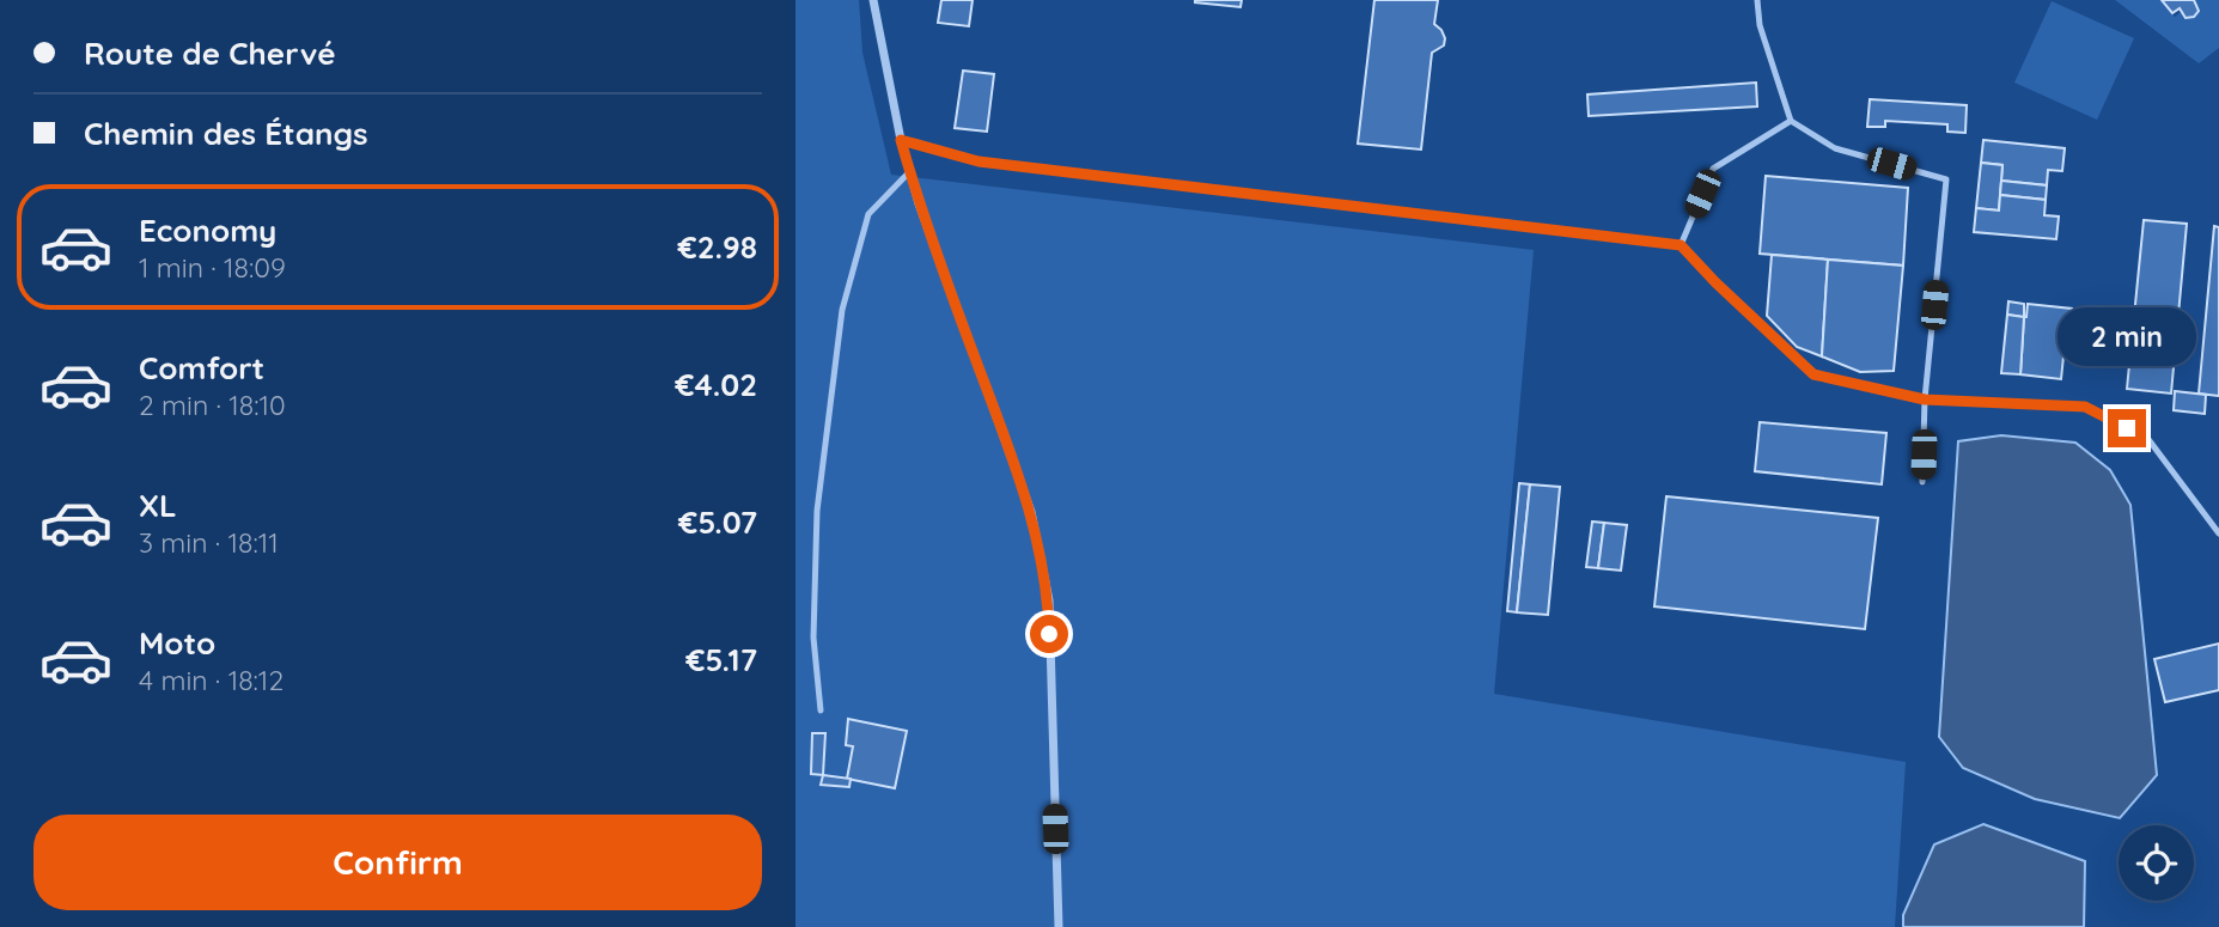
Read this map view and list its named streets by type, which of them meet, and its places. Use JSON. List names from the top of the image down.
{
  "page": {
    "banner": ["Route de Chervé", "Chemin des Étangs"],
    "list": [
      {
        "name": "Economy",
        "note": "1 min · 18:09",
        "value": "€2.98"
      },
      {
        "name": "Comfort",
        "note": "2 min · 18:10",
        "value": "€4.02"
      },
      {
        "name": "XL",
        "note": "3 min · 18:11",
        "value": "€5.07"
      },
      {
        "name": "Moto",
        "note": "4 min · 18:12",
        "value": "€5.17"
      }
    ],
    "bubble": "2 min",
    "buttons": "Confirm"
  }
}
